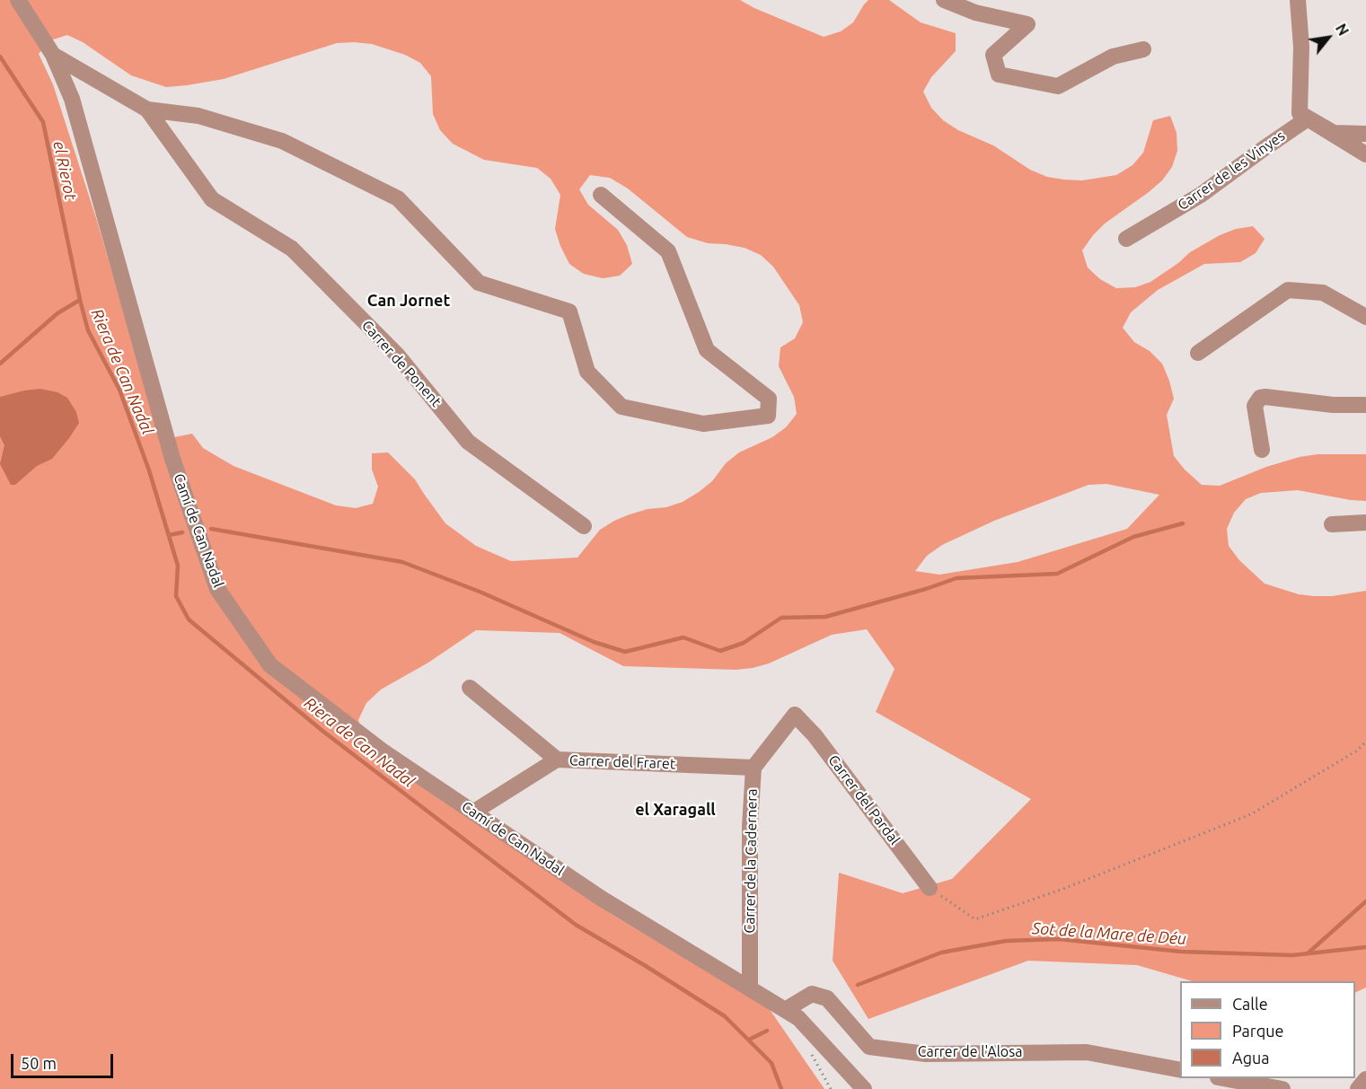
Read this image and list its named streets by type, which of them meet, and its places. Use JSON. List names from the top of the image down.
{
  "streets": {
    "street": [
      "Carrer de les Vinyes",
      "Carrer de Ponent",
      "Camí de Can Nadal",
      "Carrer del Fraret",
      "Carrer del Pardal",
      "Carrer de la Cadernera",
      "Carrer de l'Alosa"
    ]
  },
  "crossings": [
    ["Carrer de Ponent", "Camí de Can Nadal"],
    ["Camí de Can Nadal", "Carrer del Fraret"],
    ["Camí de Can Nadal", "Carrer de la Cadernera"],
    ["Camí de Can Nadal", "Carrer de l'Alosa"],
    ["Carrer del Fraret", "Carrer de la Cadernera"],
    ["Carrer del Pardal", "Carrer de la Cadernera"]
  ],
  "districts": ["Can Jornet", "el Xaragall"],
  "water": ["el Rierot", "Riera de Can Nadal", "Sot de la Mare de Déu"],
  "legend": ["Calle", "Parque", "Agua"],
  "scale_bar": "50 m",
  "north": "top right"
}
